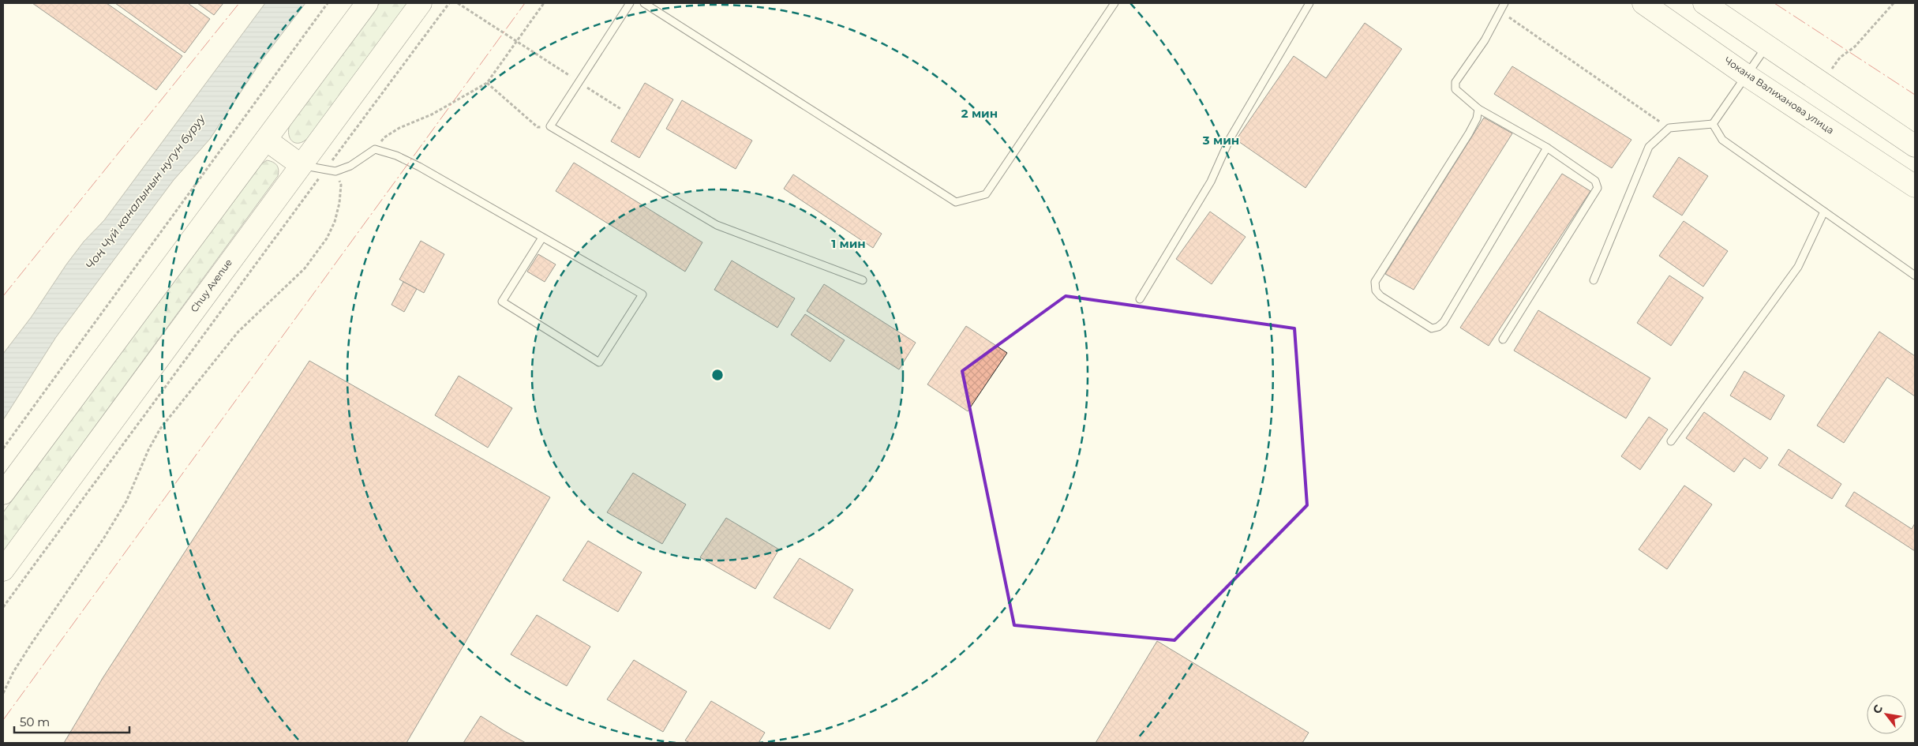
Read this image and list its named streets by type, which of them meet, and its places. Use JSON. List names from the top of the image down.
{
  "streets": {
    "main road": ["Чокана Валиханова улица", "Chuy Avenue"]
  },
  "water": ["Чоң Чүй каналынын нугун буруу"],
  "scale_bar": "50 m",
  "north": "top left",
  "rings": ["2 мин", "3 мин", "1 мин"]
}
